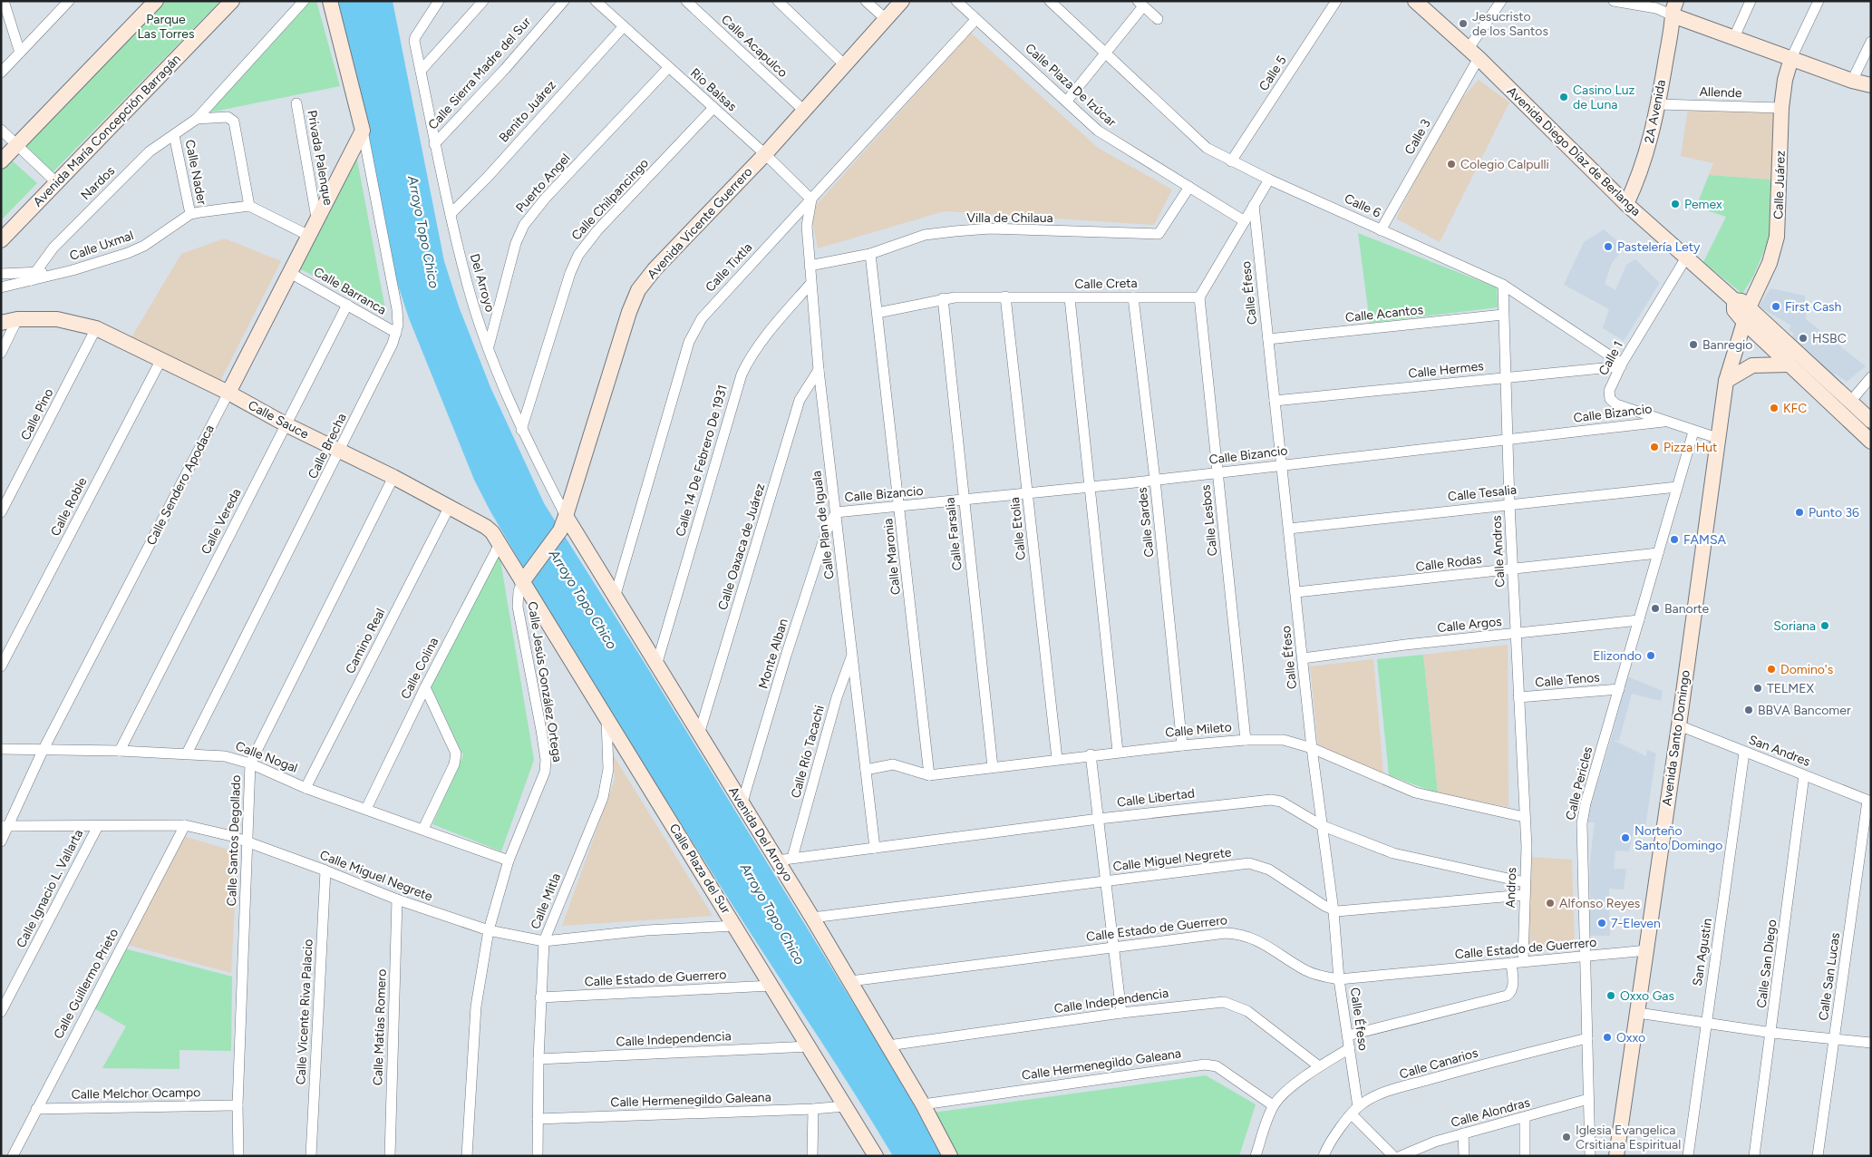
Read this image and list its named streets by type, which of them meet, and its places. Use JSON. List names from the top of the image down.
{
  "streets": {
    "street": [
      "Calle Acapulco",
      "Calle Sierra Madre del Sur",
      "Calle 5",
      "Calle Plaza De Izúcar",
      "Rio Balsas",
      "Allende",
      "Benito Juárez",
      "2A Avenida",
      "Avenida María Concepción Barragán",
      "Calle 3",
      "Avenida Diego Díaz de Berlanga",
      "Privada Palenque",
      "Calle Nader",
      "Nardos",
      "Puerto Angel",
      "Calle Juárez",
      "Calle Chilpancingo",
      "Calle 6",
      "Villa de Chilaua",
      "Avenida Vicente Guerrero",
      "Calle Uxmal",
      "Calle Tixtla",
      "Del Arroyo",
      "Calle Creta",
      "Calle Barranca",
      "Calle Éfeso",
      "Calle Acantos",
      "Calle 1",
      "Calle Hermes",
      "Calle Bizancio",
      "Calle Pino",
      "Calle Sauce",
      "Calle Brecha",
      "Calle 14 De Febrero De 1931",
      "Calle Sendero Apodaca",
      "Calle Tesalia",
      "Calle Roble",
      "Calle Lesbos",
      "Calle Vereda",
      "Calle Sardes",
      "Calle Plan de Iguala",
      "Calle Etolia",
      "Calle Farsalia",
      "Calle Oaxaca de Juárez",
      "Calle Andros",
      "Calle Maronia",
      "Calle Rodas",
      "Calle Argos",
      "Camino Real",
      "Monte Alban",
      "Calle Colina",
      "Calle Tenos",
      "Calle Jesús González Ortega",
      "Calle Mileto",
      "Avenida Santo Domingo",
      "San Andres",
      "Calle Río Tacachi",
      "Calle Nogal",
      "Calle Pericles",
      "Calle Libertad",
      "Avenida Del Arroyo",
      "Calle Santos Degollado",
      "Calle Miguel Negrete",
      "Calle Plaza del Sur",
      "Andros",
      "Calle Ignacio L. Vallarta",
      "Calle Mitla",
      "Calle Estado de Guerrero",
      "San Agustin",
      "Calle San Diego",
      "Calle San Lucas",
      "Calle Guillermo Prieto",
      "Calle Independencia",
      "Calle Vicente Riva Palacio",
      "Calle Matías Romero",
      "Calle Canarios",
      "Calle Hermenegildo Galeana",
      "Calle Melchor Ocampo",
      "Calle Alondras"
    ]
  },
  "crossings": [
    ["Calle Acapulco", "Avenida Vicente Guerrero"],
    ["Calle Sierra Madre del Sur", "Del Arroyo"],
    ["Calle 5", "Calle 6"],
    ["Calle Plaza De Izúcar", "Villa de Chilaua"],
    ["Calle Plaza De Izúcar", "Calle Tixtla"],
    ["Rio Balsas", "Benito Juárez"],
    ["Rio Balsas", "Puerto Angel"],
    ["Rio Balsas", "Calle Chilpancingo"],
    ["Rio Balsas", "Avenida Vicente Guerrero"],
    ["Rio Balsas", "Calle Tixtla"],
    ["Rio Balsas", "Calle Plan de Iguala"],
    ["Allende", "2A Avenida"],
    ["Allende", "Calle Juárez"],
    ["Benito Juárez", "Del Arroyo"],
    ["2A Avenida", "Avenida Diego Díaz de Berlanga"],
    ["Calle 3", "Avenida Diego Díaz de Berlanga"],
    ["Calle 3", "Calle 6"],
    ["Avenida Diego Díaz de Berlanga", "Calle Juárez"],
    ["Avenida Diego Díaz de Berlanga", "Calle 1"],
    ["Avenida Diego Díaz de Berlanga", "Avenida Santo Domingo"],
    ["Privada Palenque", "Calle Sendero Apodaca"],
    ["Calle Nader", "Nardos"],
    ["Calle Nader", "Calle Uxmal"],
    ["Nardos", "Calle Uxmal"],
    ["Puerto Angel", "Del Arroyo"],
    ["Calle Juárez", "Avenida Santo Domingo"],
    ["Calle Chilpancingo", "Del Arroyo"],
    ["Calle 6", "Calle 1"],
    ["Calle 6", "Calle Hermes"],
    ["Calle 6", "Calle Andros"],
    ["Villa de Chilaua", "Calle Plan de Iguala"],
    ["Villa de Chilaua", "Calle Maronia"],
    ["Avenida Vicente Guerrero", "Del Arroyo"],
    ["Avenida Vicente Guerrero", "Calle Sauce"],
    ["Avenida Vicente Guerrero", "Calle Jesús González Ortega"],
    ["Avenida Vicente Guerrero", "Avenida Del Arroyo"],
    ["Avenida Vicente Guerrero", "Calle Plaza del Sur"],
    ["Calle Tixtla", "Calle Plan de Iguala"],
    ["Calle Tixtla", "Avenida Del Arroyo"],
    ["Del Arroyo", "Avenida Del Arroyo"],
    ["Calle Creta", "Calle Lesbos"],
    ["Calle Creta", "Calle Sardes"],
    ["Calle Creta", "Calle Etolia"],
    ["Calle Creta", "Calle Farsalia"],
    ["Calle Creta", "Calle Maronia"],
    ["Calle Barranca", "Calle Brecha"],
    ["Calle Barranca", "Calle Sendero Apodaca"],
    ["Calle Barranca", "Calle Vereda"],
    ["Calle Éfeso", "Calle Acantos"],
    ["Calle Éfeso", "Calle Hermes"],
    ["Calle Éfeso", "Calle Bizancio"],
    ["Calle Éfeso", "Calle Tesalia"],
    ["Calle Éfeso", "Calle Rodas"],
    ["Calle Éfeso", "Calle Argos"],
    ["Calle Éfeso", "Calle Mileto"],
    ["Calle Éfeso", "Calle Libertad"],
    ["Calle Éfeso", "Calle Miguel Negrete"],
    ["Calle Éfeso", "Calle Estado de Guerrero"],
    ["Calle Éfeso", "Calle Canarios"],
    ["Calle Acantos", "Calle Andros"],
    ["Calle 1", "Calle Hermes"],
    ["Calle 1", "Calle Bizancio"],
    ["Calle 1", "Avenida Santo Domingo"],
    ["Calle 1", "Calle Pericles"],
    ["Calle Hermes", "Calle Andros"],
    ["Calle Bizancio", "Calle Lesbos"],
    ["Calle Bizancio", "Calle Sardes"],
    ["Calle Bizancio", "Calle Plan de Iguala"],
    ["Calle Bizancio", "Calle Etolia"],
    ["Calle Bizancio", "Calle Farsalia"],
    ["Calle Bizancio", "Calle Andros"],
    ["Calle Bizancio", "Calle Maronia"],
    ["Calle Bizancio", "Monte Alban"],
    ["Calle Pino", "Calle Sauce"],
    ["Calle Sauce", "Calle Brecha"],
    ["Calle Sauce", "Calle Sendero Apodaca"],
    ["Calle Sauce", "Calle Roble"],
    ["Calle Sauce", "Calle Vereda"],
    ["Calle Sauce", "Camino Real"],
    ["Calle Sauce", "Calle Colina"],
    ["Calle Sauce", "Calle Jesús González Ortega"],
    ["Calle Sauce", "Calle Santos Degollado"],
    ["Calle Sauce", "Calle Plaza del Sur"],
    ["Calle Brecha", "Calle Sendero Apodaca"],
    ["Calle Brecha", "Calle Nogal"],
    ["Calle 14 De Febrero De 1931", "Calle Plan de Iguala"],
    ["Calle 14 De Febrero De 1931", "Avenida Del Arroyo"],
    ["Calle Sendero Apodaca", "Calle Nogal"],
    ["Calle Sendero Apodaca", "Calle Miguel Negrete"],
    ["Calle Tesalia", "Calle Andros"],
    ["Calle Tesalia", "Calle Pericles"],
    ["Calle Lesbos", "Calle Mileto"],
    ["Calle Vereda", "Calle Nogal"],
    ["Calle Sardes", "Calle Mileto"],
    ["Calle Plan de Iguala", "Calle Oaxaca de Juárez"],
    ["Calle Plan de Iguala", "Monte Alban"],
    ["Calle Plan de Iguala", "Calle Mileto"],
    ["Calle Plan de Iguala", "Calle Río Tacachi"],
    ["Calle Plan de Iguala", "Calle Libertad"],
    ["Calle Etolia", "Calle Mileto"],
    ["Calle Farsalia", "Calle Mileto"],
    ["Calle Oaxaca de Juárez", "Avenida Del Arroyo"],
    ["Calle Andros", "Calle Rodas"],
    ["Calle Andros", "Calle Argos"],
    ["Calle Andros", "Calle Tenos"],
    ["Calle Andros", "Calle Mileto"],
    ["Calle Andros", "Andros"],
    ["Calle Maronia", "Calle Mileto"],
    ["Calle Rodas", "Calle Pericles"],
    ["Calle Argos", "Calle Pericles"],
    ["Camino Real", "Calle Nogal"],
    ["Monte Alban", "Avenida Del Arroyo"],
    ["Calle Colina", "Calle Nogal"],
    ["Calle Tenos", "Calle Pericles"],
    ["Calle Jesús González Ortega", "Calle Nogal"],
    ["Calle Jesús González Ortega", "Calle Miguel Negrete"],
    ["Calle Jesús González Ortega", "Calle Plaza del Sur"],
    ["Calle Mileto", "Andros"],
    ["Avenida Santo Domingo", "San Andres"],
    ["Avenida Santo Domingo", "Calle Estado de Guerrero"],
    ["San Andres", "San Agustin"],
    ["San Andres", "Calle San Diego"],
    ["San Andres", "Calle San Lucas"],
    ["Calle Río Tacachi", "Calle Libertad"],
    ["Calle Nogal", "Calle Santos Degollado"],
    ["Calle Pericles", "Calle Estado de Guerrero"],
    ["Calle Pericles", "Calle Canarios"],
    ["Calle Pericles", "Calle Alondras"],
    ["Calle Libertad", "Avenida Del Arroyo"],
    ["Calle Libertad", "Andros"],
    ["Avenida Del Arroyo", "Calle Miguel Negrete"],
    ["Avenida Del Arroyo", "Calle Estado de Guerrero"],
    ["Avenida Del Arroyo", "Calle Independencia"],
    ["Avenida Del Arroyo", "Calle Hermenegildo Galeana"],
    ["Calle Santos Degollado", "Calle Miguel Negrete"],
    ["Calle Santos Degollado", "Calle Melchor Ocampo"],
    ["Calle Miguel Negrete", "Calle Plaza del Sur"],
    ["Calle Miguel Negrete", "Calle Ignacio L. Vallarta"],
    ["Calle Miguel Negrete", "Calle Mitla"],
    ["Calle Miguel Negrete", "Calle Guillermo Prieto"],
    ["Calle Miguel Negrete", "Calle Vicente Riva Palacio"],
    ["Calle Miguel Negrete", "Calle Matías Romero"],
    ["Calle Plaza del Sur", "Calle Mitla"],
    ["Calle Plaza del Sur", "Calle Estado de Guerrero"],
    ["Calle Plaza del Sur", "Calle Independencia"],
    ["Calle Plaza del Sur", "Calle Hermenegildo Galeana"],
    ["Andros", "Calle Estado de Guerrero"],
    ["Calle Mitla", "Calle Estado de Guerrero"],
    ["Calle Mitla", "Calle Independencia"],
    ["Calle Mitla", "Calle Hermenegildo Galeana"],
    ["Calle Guillermo Prieto", "Calle Melchor Ocampo"]
  ],
  "water": ["Arroyo Topo Chico"],
  "parks": ["Parque Las Torres"],
  "places": [
    "Jesucristo de los Santos",
    "Casino Luz de Luna",
    "Colegio Calpulli",
    "Pemex",
    "Pastelería Lety",
    "First Cash",
    "HSBC",
    "Banregio",
    "KFC",
    "Pizza Hut",
    "Punto 36",
    "FAMSA",
    "Banorte",
    "Soriana",
    "Elizondo",
    "Domino's",
    "TELMEX",
    "BBVA Bancomer",
    "Norteño Santo Domingo",
    "Alfonso Reyes",
    "7-Eleven",
    "Oxxo Gas",
    "Oxxo",
    "Iglesia Evangelica Crsitiana Espiritual"
  ]
}
